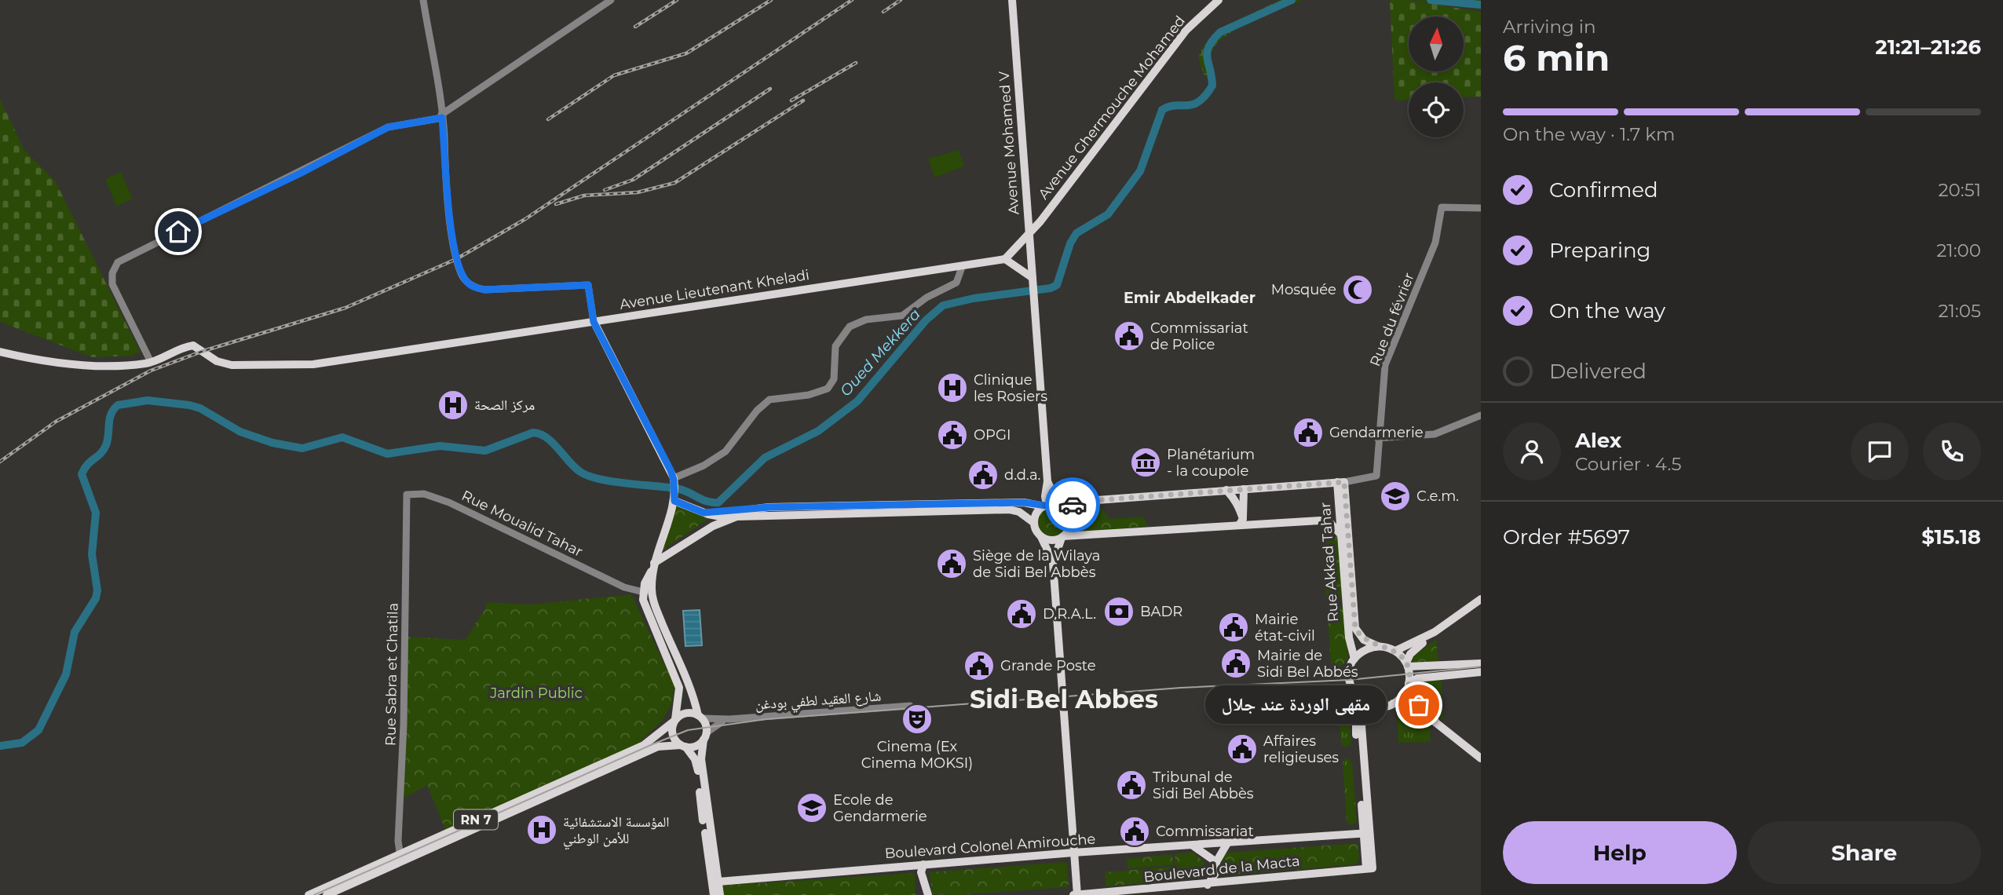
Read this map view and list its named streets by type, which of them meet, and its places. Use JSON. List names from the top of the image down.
{
  "streets": {
    "main road": [
      "Avenue Ghermouche Mohamed",
      "Avenue Mohamed V",
      "Avenue Lieutenant Kheladi",
      "Rue Akkad Tahar",
      "RN 7",
      "Boulevard Colonel Amirouche",
      "Boulevard de la Macta"
    ],
    "street": [
      "Rue du février",
      "Rue Moualid Tahar",
      "Rue Sabra et Chatila",
      "شارع العقيد لطفي بودغن"
    ]
  },
  "crossings": [
    ["Avenue Ghermouche Mohamed", "Avenue Mohamed V"],
    ["Avenue Ghermouche Mohamed", "Avenue Lieutenant Kheladi"],
    ["Rue du février", "Rue Akkad Tahar"],
    ["Rue Moualid Tahar", "Rue Sabra et Chatila"],
    ["Rue Sabra et Chatila", "RN 7"],
    ["شارع العقيد لطفي بودغن", "RN 7"],
    ["Boulevard Colonel Amirouche", "Boulevard de la Macta"]
  ],
  "districts": ["Emir Abdelkader", "Sidi Bel Abbes"],
  "water": ["Oued Mekkera"],
  "parks": ["Jardin Public"],
  "places": {
    "mosque": ["Mosquée"],
    "public building": [
      "Commissariat de Police",
      "Gendarmerie",
      "OPGI",
      "d.d.a.",
      "Siège de la Wilaya de Sidi Bel Abbès",
      "D.R.A.L.",
      "Mairie état-civil",
      "Mairie de Sidi Bel Abbés",
      "Grande Poste",
      "Affaires religieuses",
      "Tribunal de Sidi Bel Abbès",
      "Commissariat"
    ],
    "hospital": ["Clinique les Rosiers", "مركز الصحة", "المؤسسة الاستشفائية للأمن الوطني"],
    "museum": ["Planétarium - la coupole"],
    "school or university": ["C.e.m.", "Ecole de Gendarmerie"],
    "bank": ["BADR"],
    "other": ["مقهى الوردة عند جلال"],
    "theatre": ["Cinema (Ex Cinema MOKSI)"]
  },
  "north": "top",
  "page": {
    "heading": ["6 min", "Arriving in", "21:21–21:26"],
    "panel": [
      "Alex",
      "Courier · 4.5",
      "Order #5697",
      "$15.18"
    ],
    "bar": "On the way · 1.7 km",
    "list": [
      ["Confirmed", "20:51"],
      ["Preparing", "21:00"],
      ["On the way", "21:05"],
      "Delivered"
    ],
    "bubble": "مقهى الوردة عند جلال",
    "buttons": ["Help", "Share"]
  }
}
